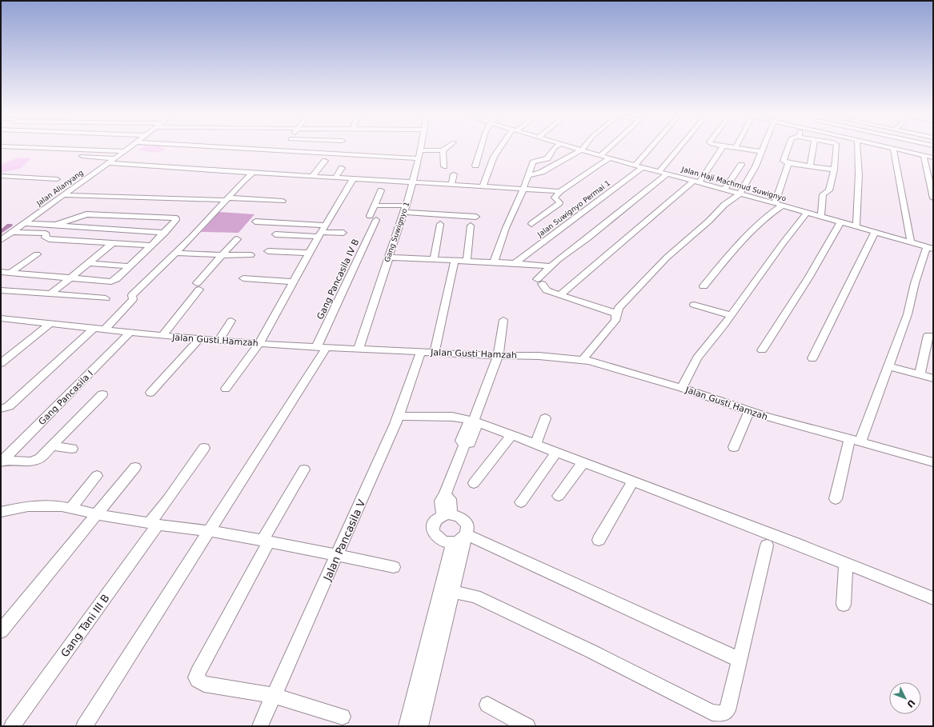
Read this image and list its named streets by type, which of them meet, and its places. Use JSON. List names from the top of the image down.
{
  "streets": {
    "street": [
      "Jalan Haji Machmud Suwignyo",
      "Jalan Alianyang",
      "Jalan Suwignyo Permai 1",
      "Gang Suwignyo 1",
      "Gang Pancasila IV B",
      "Jalan Gusti Hamzah",
      "Gang Pancasila I",
      "Jalan Pancasila V",
      "Gang Tani III B"
    ]
  },
  "crossings": [
    ["Jalan Haji Machmud Suwignyo", "Jalan Suwignyo Permai 1"],
    ["Gang Suwignyo 1", "Jalan Gusti Hamzah"],
    ["Gang Pancasila IV B", "Jalan Gusti Hamzah"],
    ["Jalan Gusti Hamzah", "Gang Pancasila I"],
    ["Jalan Gusti Hamzah", "Jalan Pancasila V"]
  ],
  "north": "bottom right"
}
